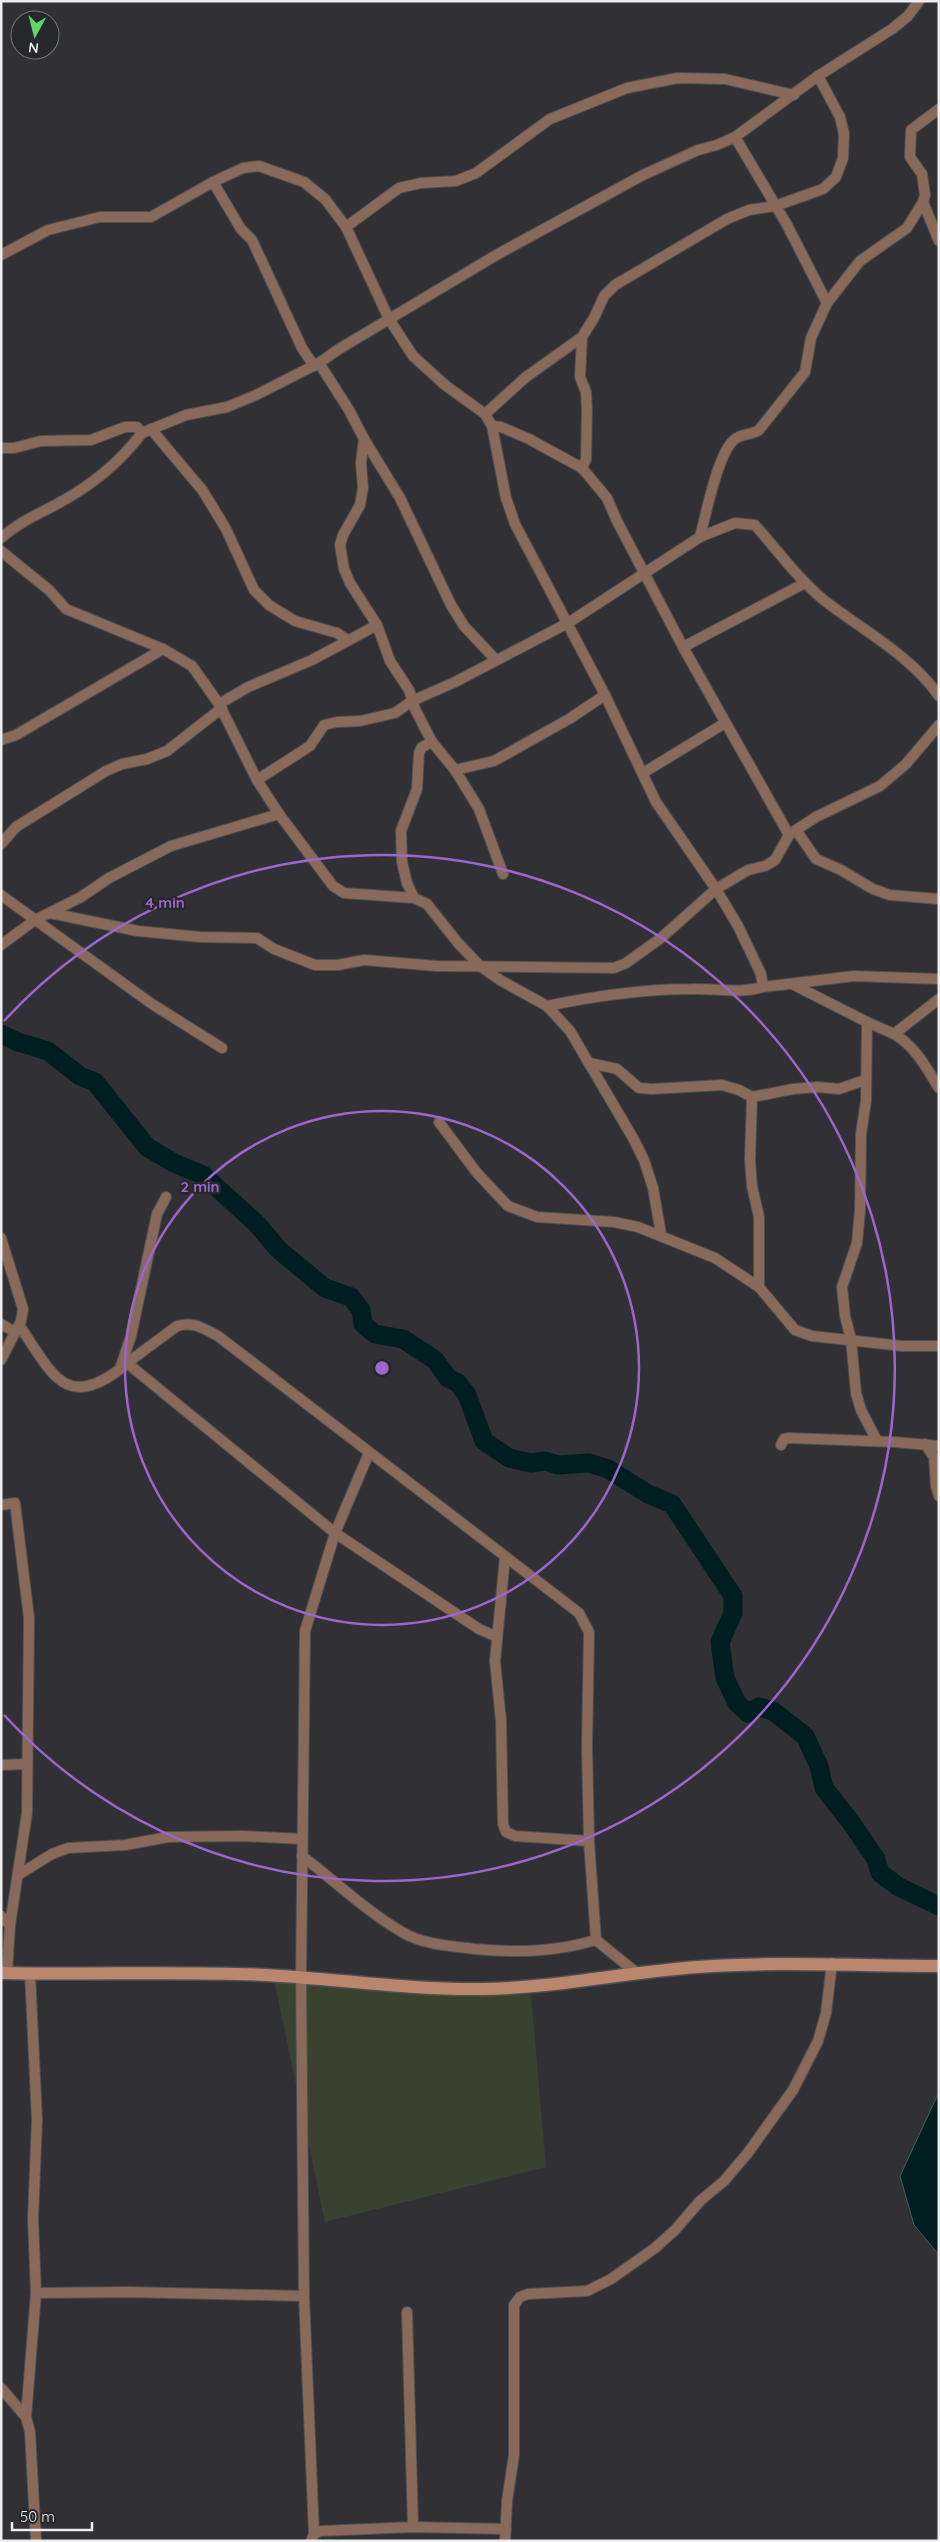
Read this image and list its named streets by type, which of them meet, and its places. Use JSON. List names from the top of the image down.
{
  "scale_bar": "50 m",
  "north": "bottom",
  "rings": ["4 min", "2 min"]
}
